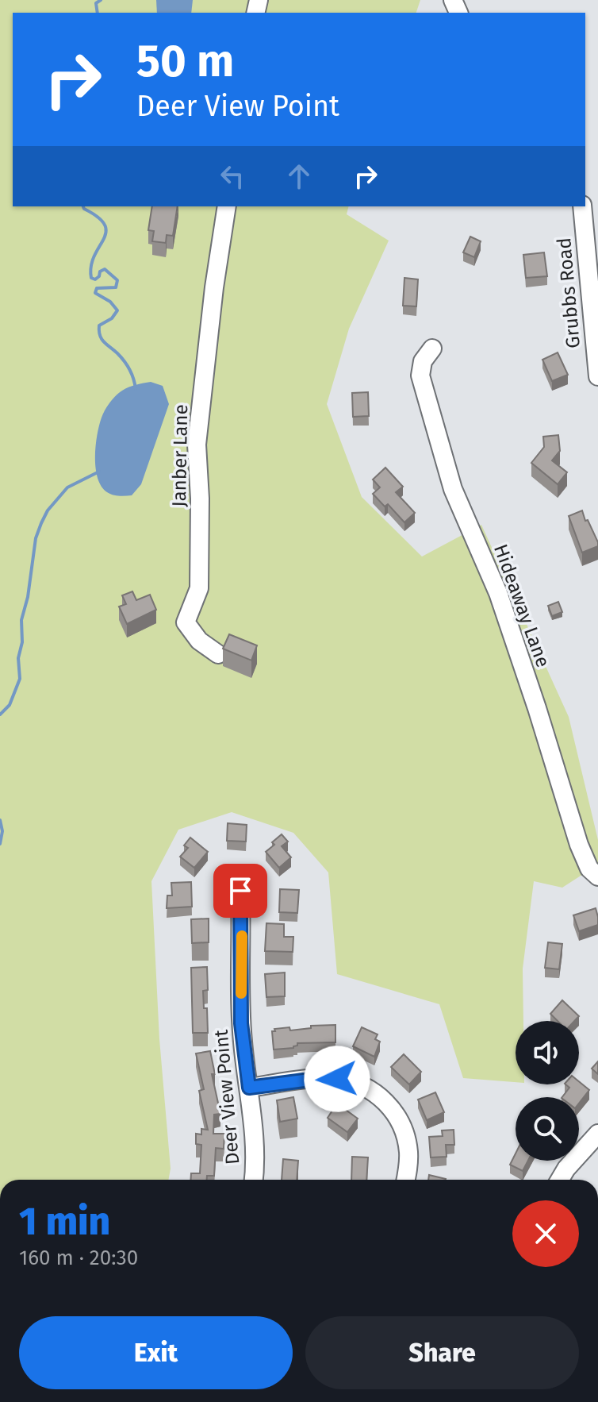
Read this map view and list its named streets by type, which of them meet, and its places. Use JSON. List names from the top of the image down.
{
  "streets": {
    "street": [
      "Grubbs Road",
      "Janber Lane",
      "Hideaway Lane",
      "Deer View Point"
    ]
  },
  "page": {
    "turn": ["50 m", "Deer View Point"],
    "heading": ["1 min", "160 m · 20:30"],
    "buttons": ["Exit", "Share"]
  }
}
